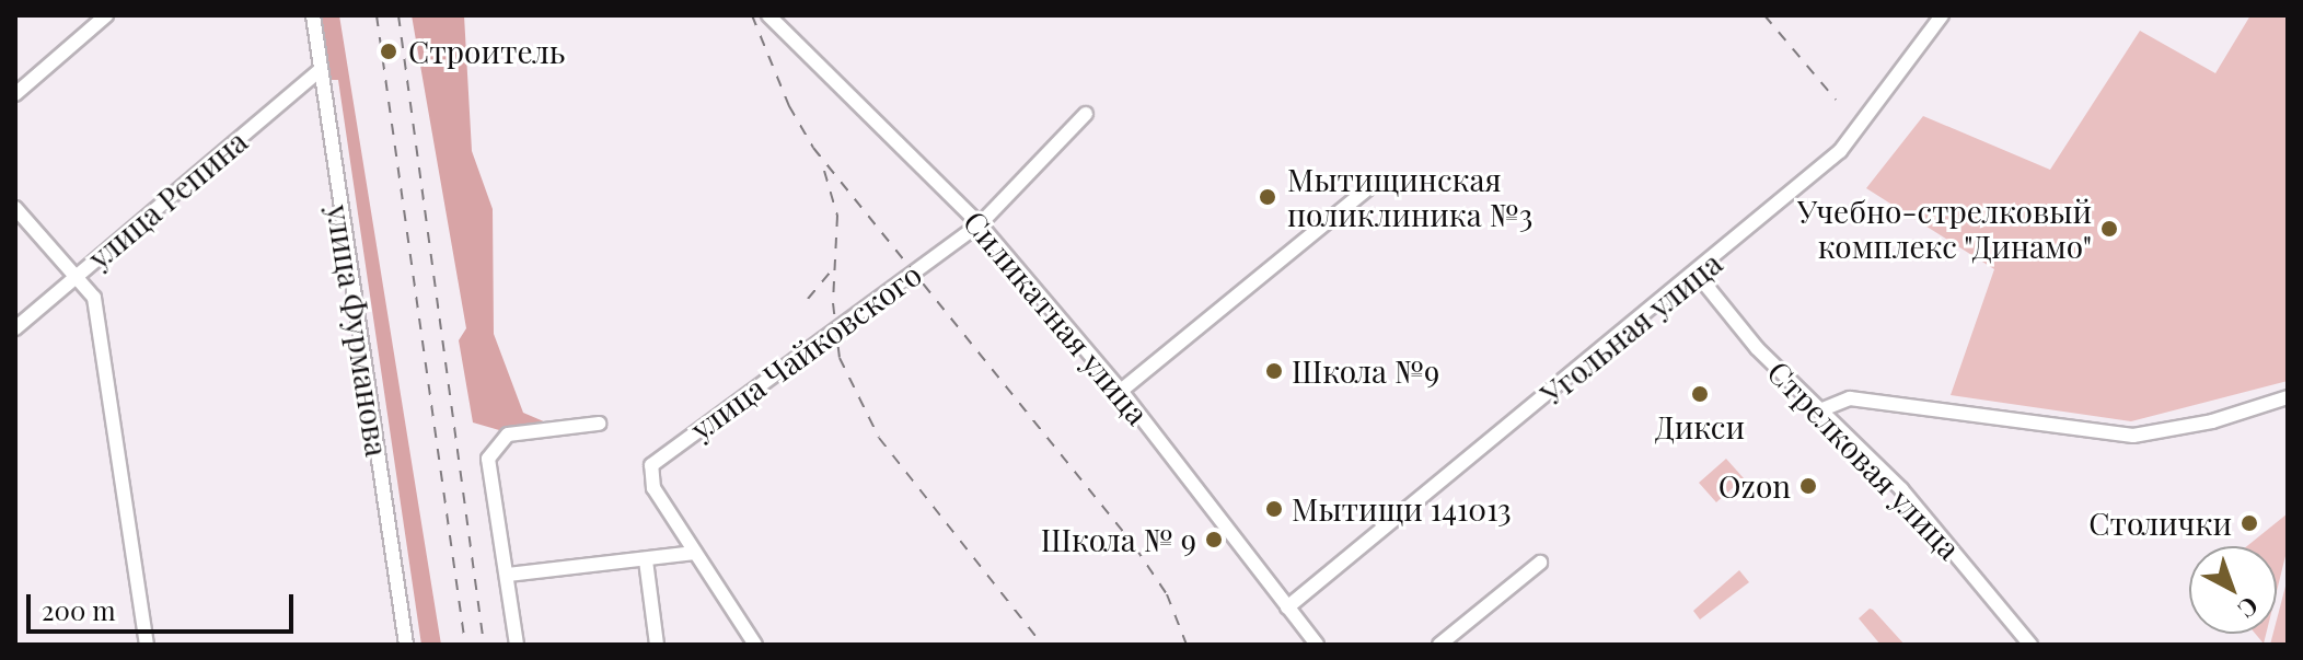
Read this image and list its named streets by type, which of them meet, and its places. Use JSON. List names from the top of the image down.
{
  "streets": {
    "street": [
      "улица Репина",
      "Силикатная улица",
      "Угольная улица",
      "улица Фурманова",
      "улица Чайковского",
      "Стрелковая улица"
    ]
  },
  "crossings": [
    ["улица Репина", "улица Фурманова"],
    ["Силикатная улица", "Угольная улица"],
    ["Силикатная улица", "улица Чайковского"],
    ["Угольная улица", "Стрелковая улица"]
  ],
  "places": [
    "Строитель",
    "Мытищинская поликлиника №3",
    "Учебно-стрелковый комплекс \"Динамо\"",
    "Школа №9",
    "Дикси",
    "Ozon",
    "Мытищи 141013",
    "Столички",
    "Школа № 9"
  ],
  "scale_bar": "200 m",
  "north": "bottom right"
}
